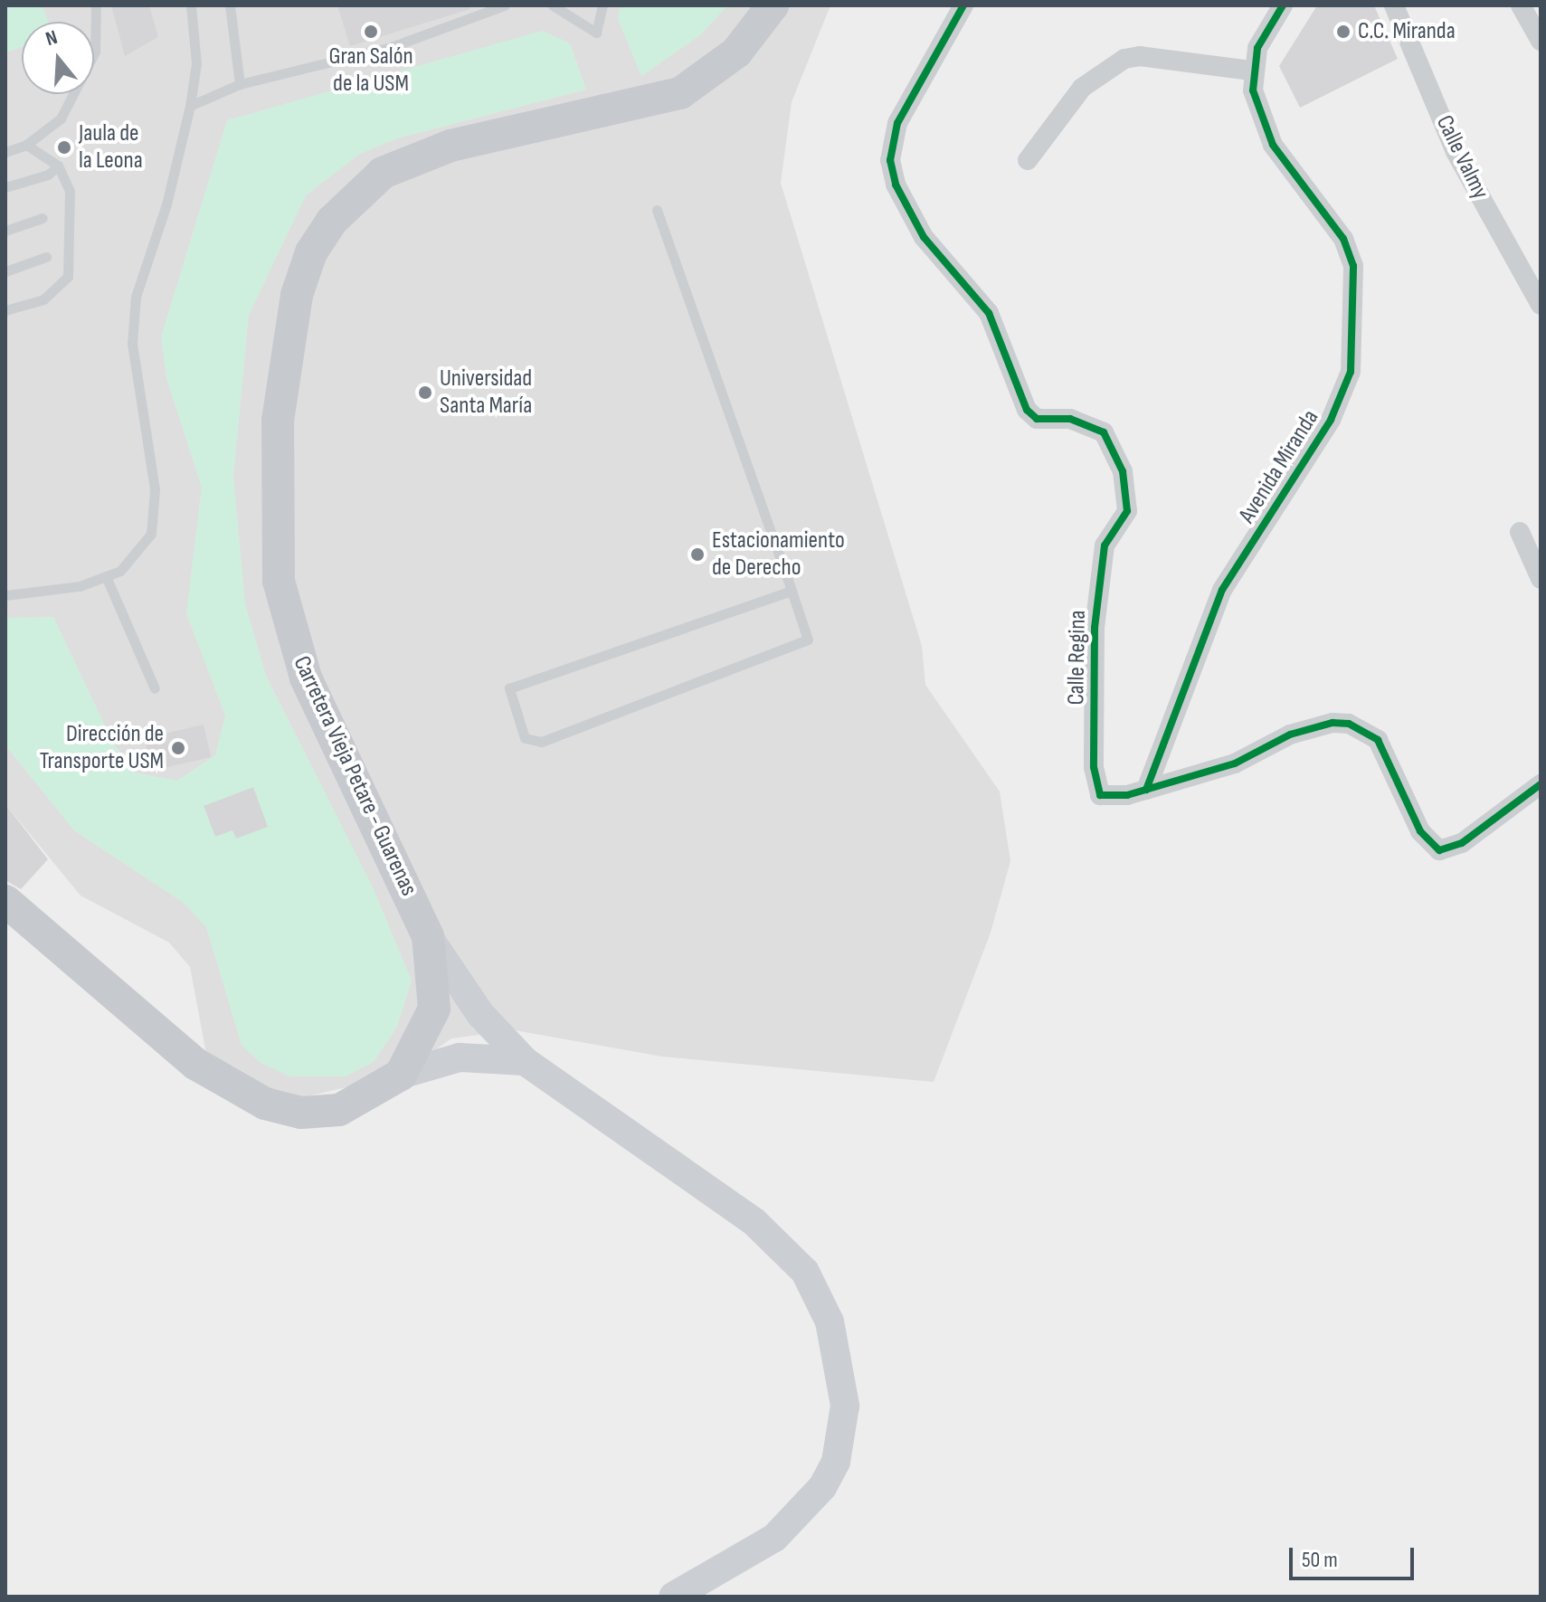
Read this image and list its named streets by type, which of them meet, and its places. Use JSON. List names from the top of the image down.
{
  "streets": {
    "main road": ["Carretera Vieja Petare - Guarenas"],
    "street": ["Calle Valmy", "Avenida Miranda", "Calle Regina"]
  },
  "crossings": [
    ["Avenida Miranda", "Calle Regina"]
  ],
  "places": [
    "Gran Salón de la USM",
    "C.C. Miranda",
    "Jaula de la Leona",
    "Universidad Santa María",
    "Estacionamiento de Derecho",
    "Dirección de Transporte USM"
  ],
  "scale_bar": "50 m",
  "north": "top"
}
